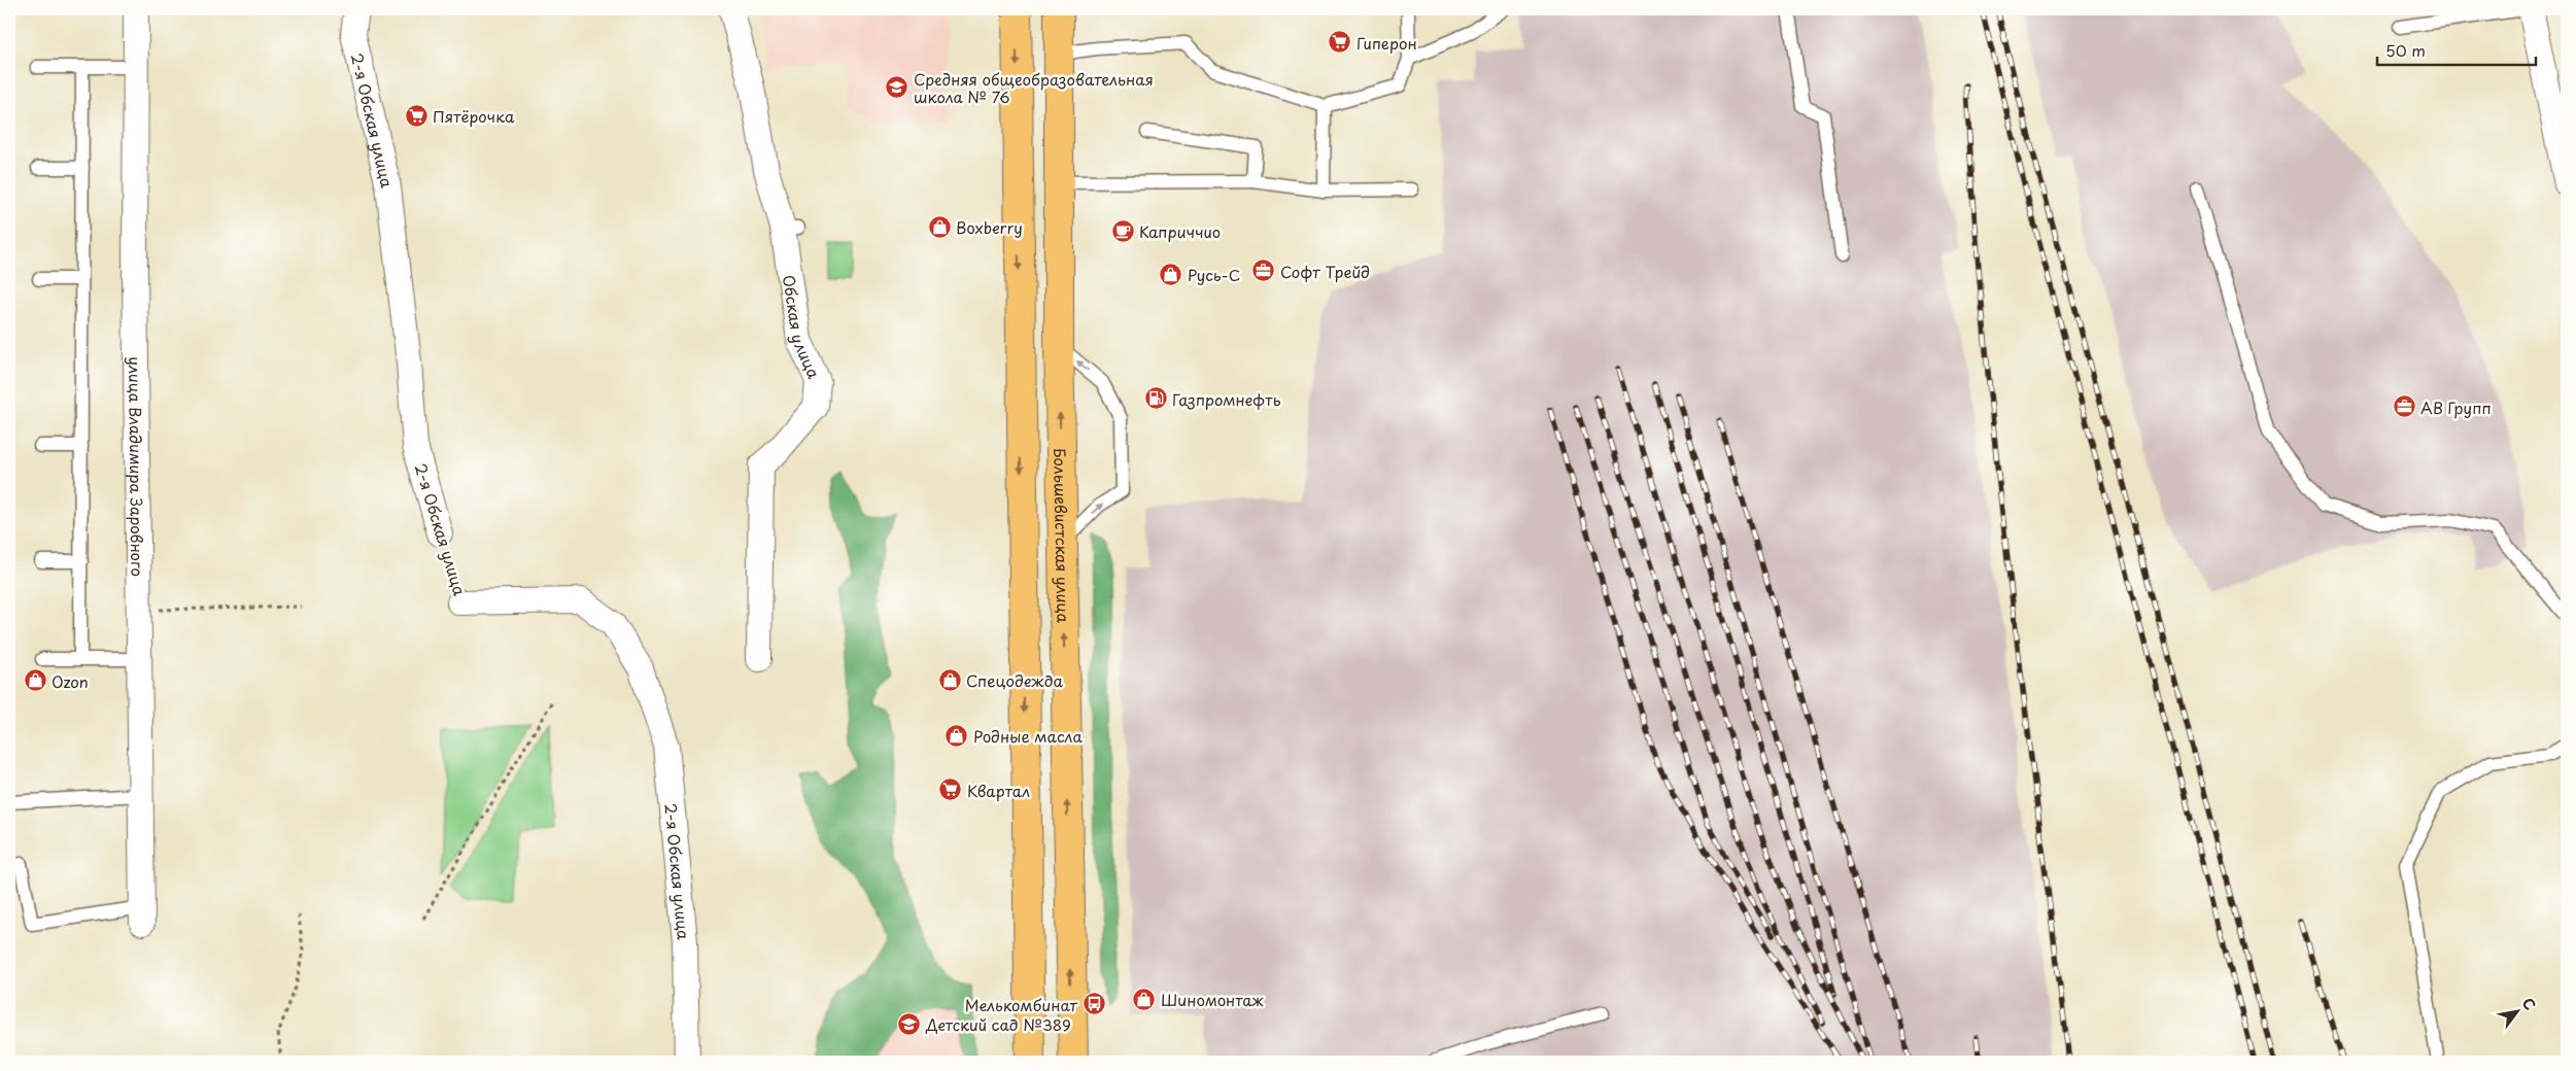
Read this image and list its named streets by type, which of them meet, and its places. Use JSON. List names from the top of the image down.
{
  "streets": {
    "highway": ["Большевистская улица"],
    "street": ["2-я Обская улица", "Обская улица", "улица Владимира Заровного"]
  },
  "places": {
    "supermarket": ["Гиперон", "Пятёрочка", "Квартал"],
    "school or university": ["Средняя общеобразовательная школа № 76", "Детский сад №389"],
    "shop": [
      "Boxberry",
      "Русь-С",
      "Спецодежда",
      "Ozon",
      "Родные масла",
      "Шиномонтаж"
    ],
    "cafe": ["Каприччио"],
    "office": ["Софт Трейд", "АВ Групп"],
    "fuel station": ["Газпромнефть"],
    "bus stop": ["Мелькомбинат"]
  },
  "scale_bar": "50 m",
  "north": "top right"
}
